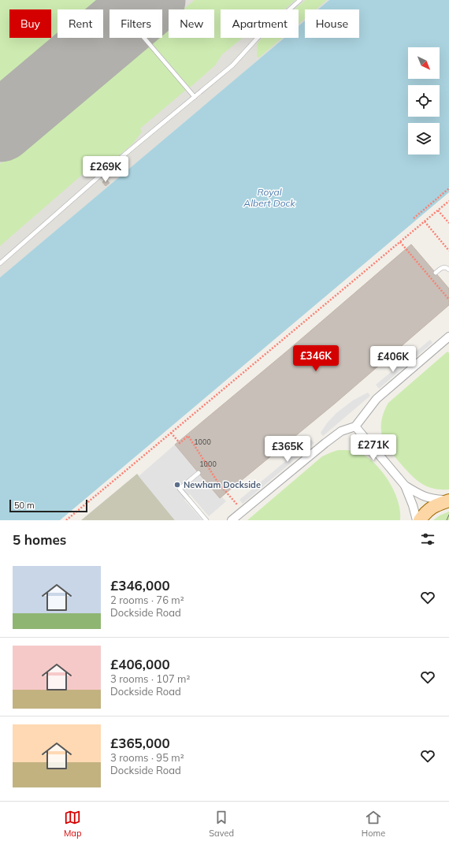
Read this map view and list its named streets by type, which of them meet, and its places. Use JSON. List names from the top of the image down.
{
  "water": ["Royal Albert Dock"],
  "places": ["Newham Dockside"],
  "house_numbers": ["1000", "1000"],
  "scale_bar": "50 m",
  "north": "bottom right",
  "page": {
    "chip": [
      "Buy",
      "Rent",
      "Filters",
      "New",
      "Apartment",
      "House"
    ],
    "price": [
      "£269K",
      "£346K",
      "£406K",
      "£271K",
      "£365K"
    ],
    "scale": "50 m",
    "heading": "5 homes",
    "list": [
      {
        "name": "£346,000",
        "note": "2 rooms · 76 m² · Dockside Road"
      },
      {
        "name": "£406,000",
        "note": "3 rooms · 107 m² · Dockside Road"
      },
      {
        "name": "£365,000",
        "note": "3 rooms · 95 m² · Dockside Road"
      }
    ],
    "tabs": ["Map", "Saved", "Home"]
  }
}
